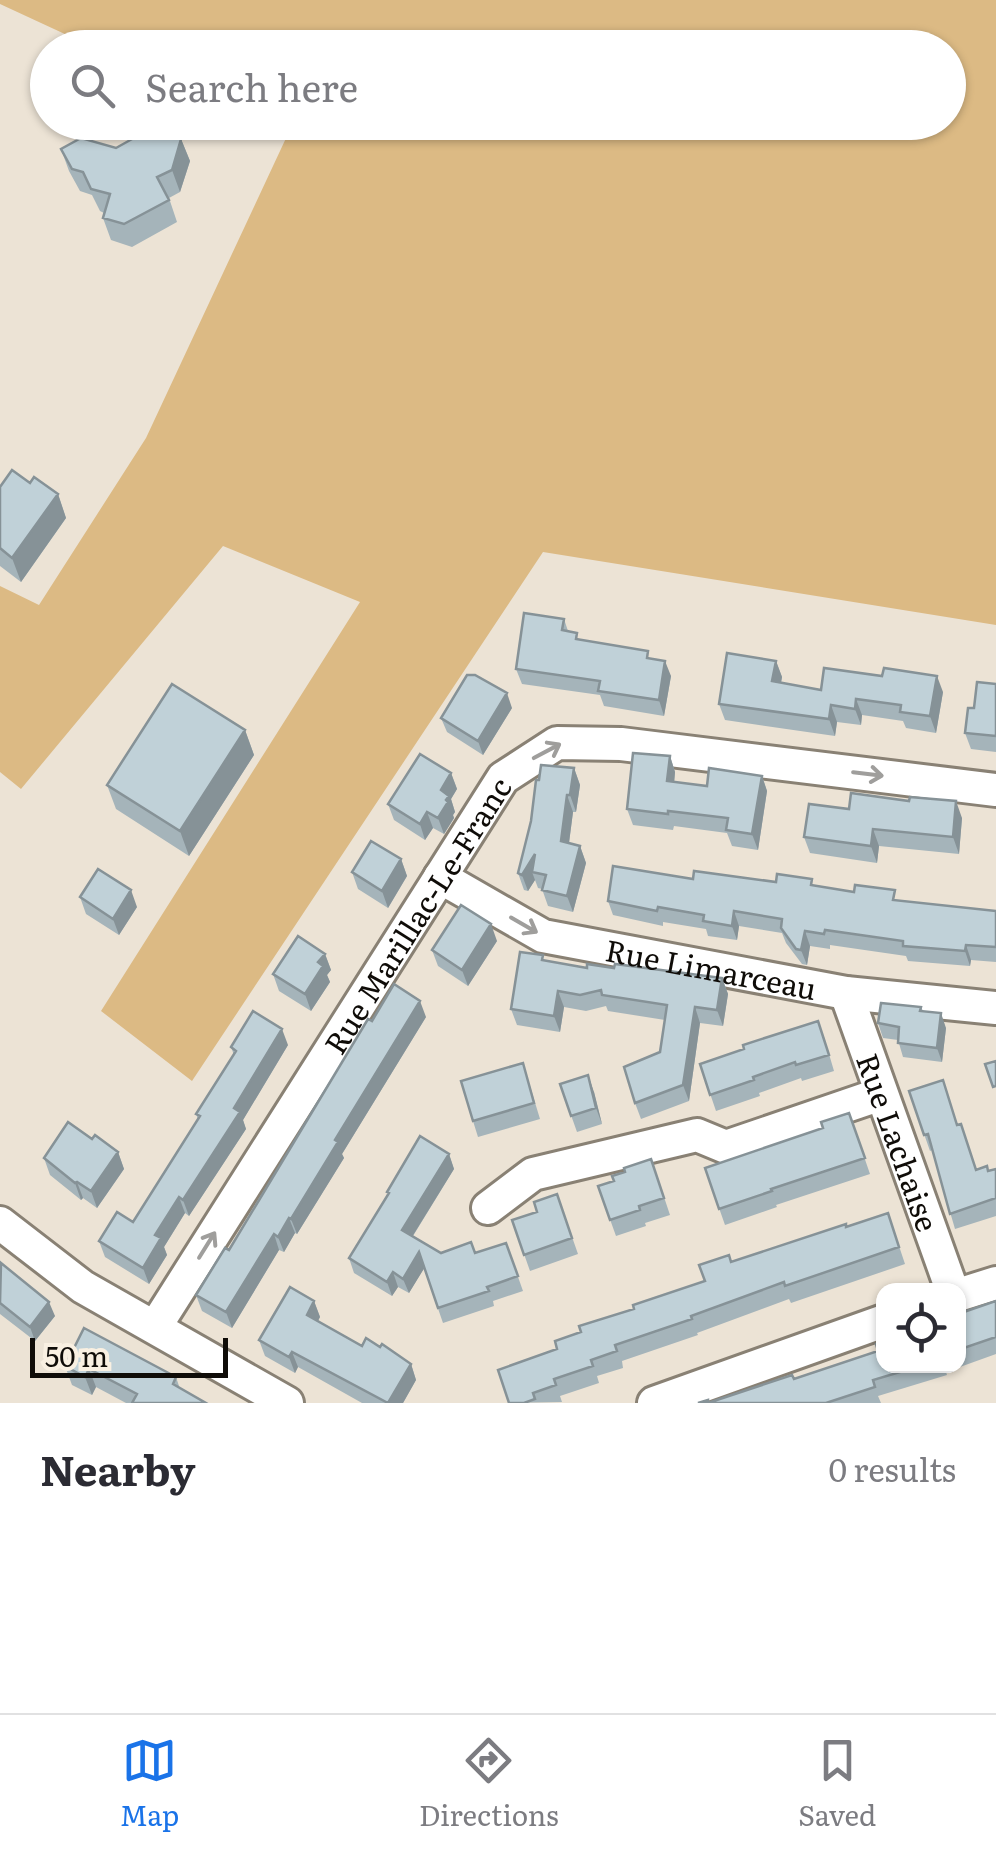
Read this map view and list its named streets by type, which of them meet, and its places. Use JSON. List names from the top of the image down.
{
  "streets": {
    "street": ["Rue Marillac-Le-Franc", "Rue Limarceau", "Rue Lachaise"]
  },
  "crossings": [
    ["Rue Marillac-Le-Franc", "Rue Limarceau"],
    ["Rue Limarceau", "Rue Lachaise"]
  ],
  "one_way": ["Rue Marillac-Le-Franc", "Rue Limarceau"],
  "scale_bar": "50 m",
  "page": {
    "search": "Search here",
    "scale": "50 m",
    "heading": ["Nearby", "0 results"],
    "nav": ["Map", "Directions", "Saved"]
  }
}
